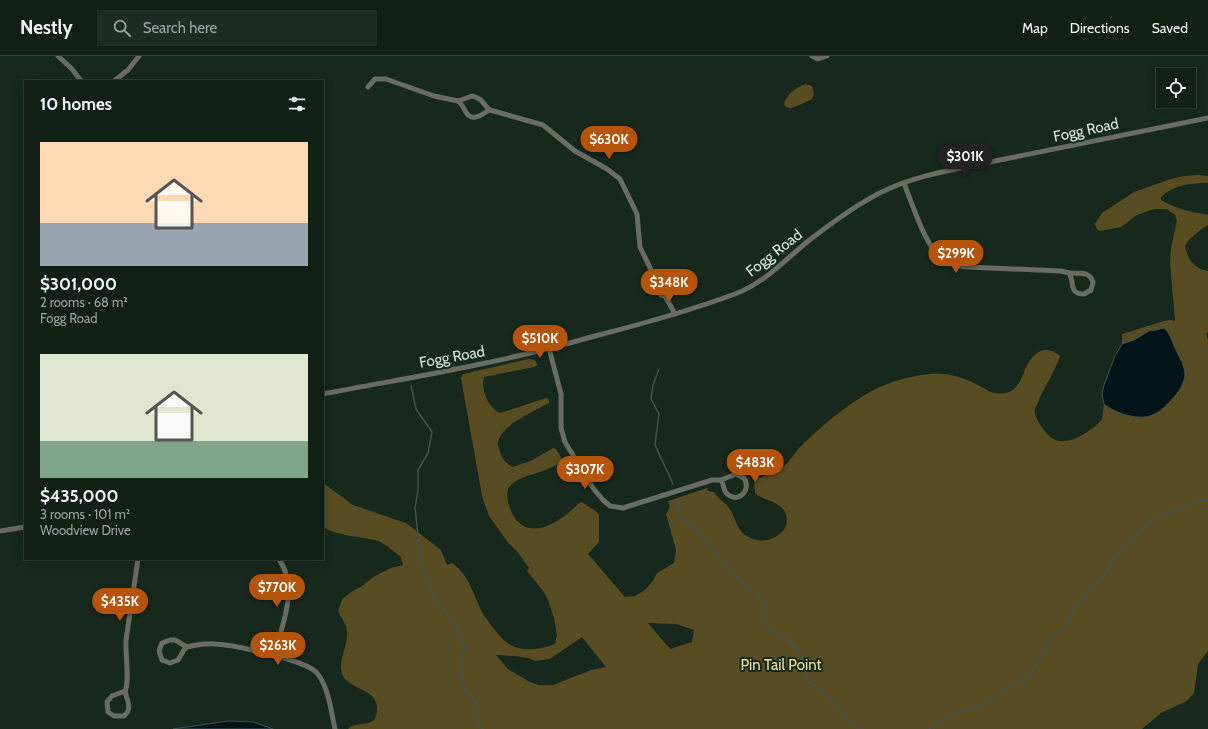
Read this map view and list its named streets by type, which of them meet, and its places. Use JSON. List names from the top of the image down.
{
  "streets": {
    "street": ["Fogg Road"]
  },
  "parks": ["Pin Tail Point"],
  "page": {
    "header": "Nestly",
    "search": "Search here",
    "nav": ["Map", "Directions", "Saved"],
    "heading": "10 homes",
    "price": [
      "$630K",
      "$301K",
      "$299K",
      "$348K",
      "$510K",
      "$483K",
      "$307K",
      "$770K",
      "$435K",
      "$263K"
    ],
    "list": [
      {
        "name": "$301,000",
        "note": "2 rooms · 68 m² · Fogg Road"
      },
      {
        "name": "$435,000",
        "note": "3 rooms · 101 m² · Woodview Drive"
      }
    ]
  }
}
